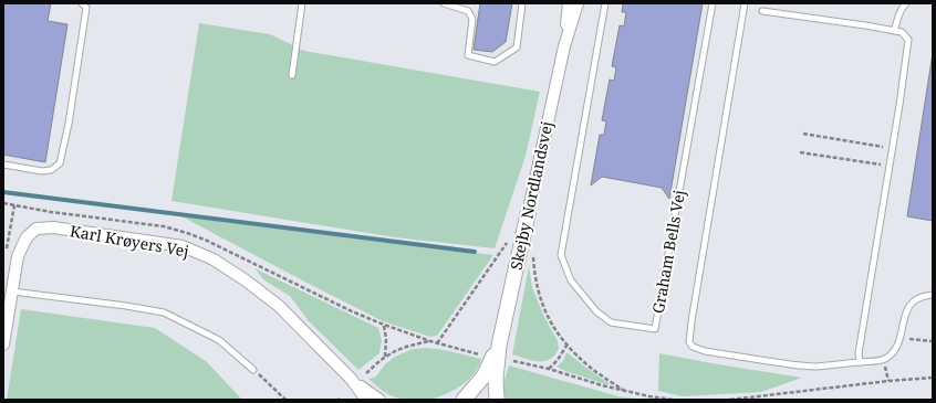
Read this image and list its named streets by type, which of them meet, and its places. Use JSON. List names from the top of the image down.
{
  "streets": {
    "street": ["Skejby Nordlandsvej", "Karl Krøyers Vej"],
    "lane": ["Graham Bells Vej"]
  }
}
